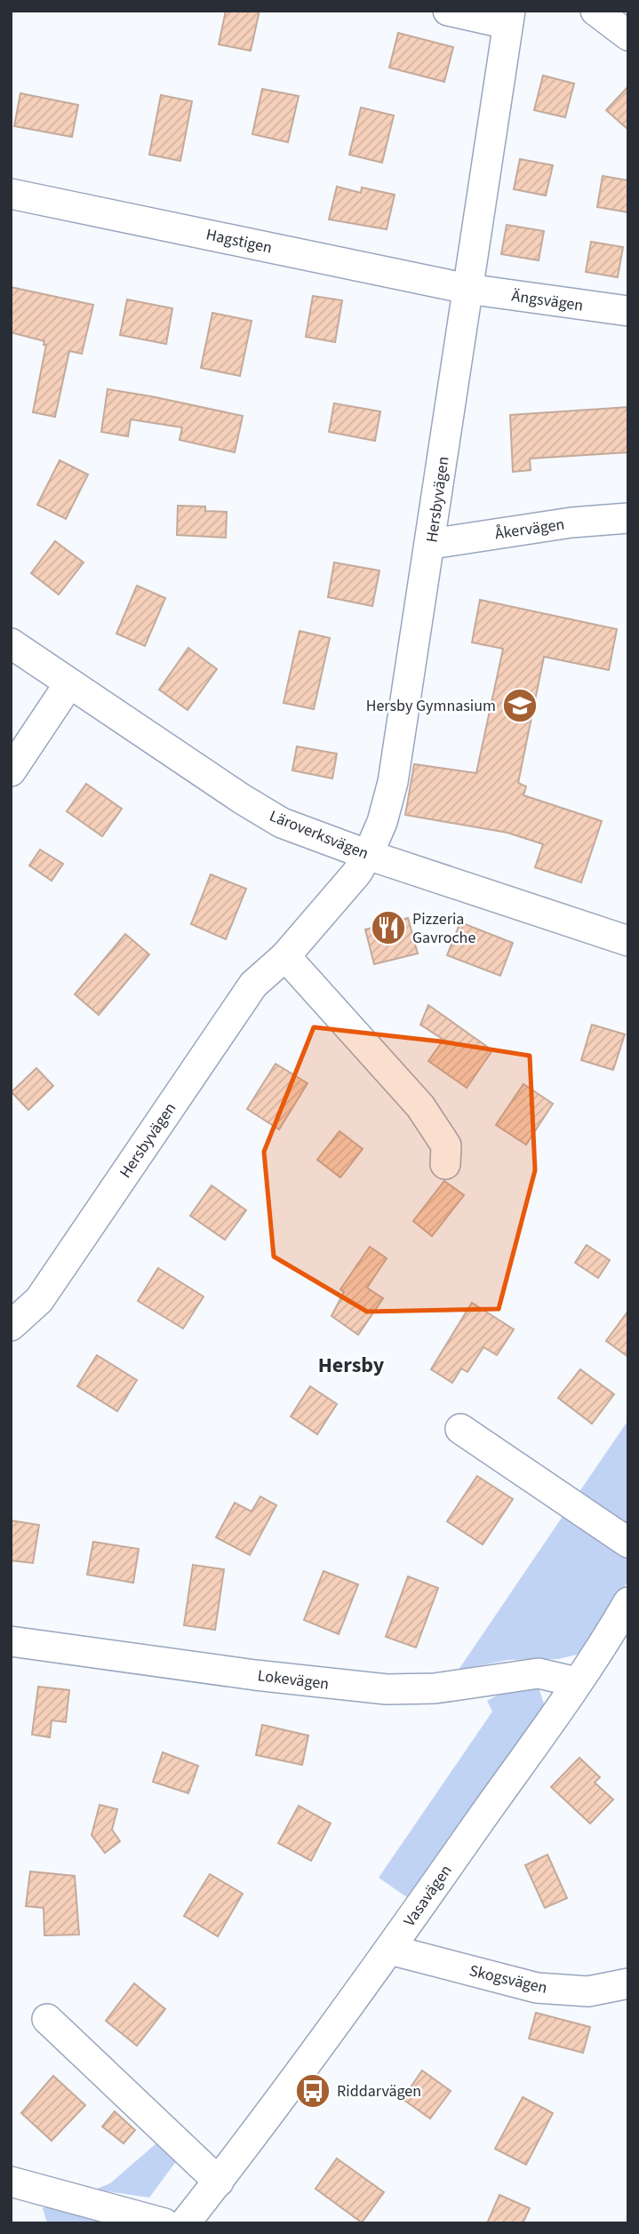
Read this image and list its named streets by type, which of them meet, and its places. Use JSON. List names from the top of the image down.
{
  "streets": {
    "street": [
      "Hagstigen",
      "Ängsvägen",
      "Hersbyvägen",
      "Åkervägen",
      "Läroverksvägen",
      "Lokevägen",
      "Vasavägen",
      "Skogsvägen"
    ]
  },
  "crossings": [
    ["Hagstigen", "Ängsvägen"],
    ["Hagstigen", "Hersbyvägen"],
    ["Ängsvägen", "Hersbyvägen"],
    ["Hersbyvägen", "Åkervägen"],
    ["Hersbyvägen", "Läroverksvägen"],
    ["Lokevägen", "Vasavägen"],
    ["Vasavägen", "Skogsvägen"]
  ],
  "districts": ["Hersby"],
  "places": {
    "school or university": ["Hersby Gymnasium"],
    "restaurant": ["Pizzeria Gavroche"],
    "bus stop": ["Riddarvägen"]
  }
}
